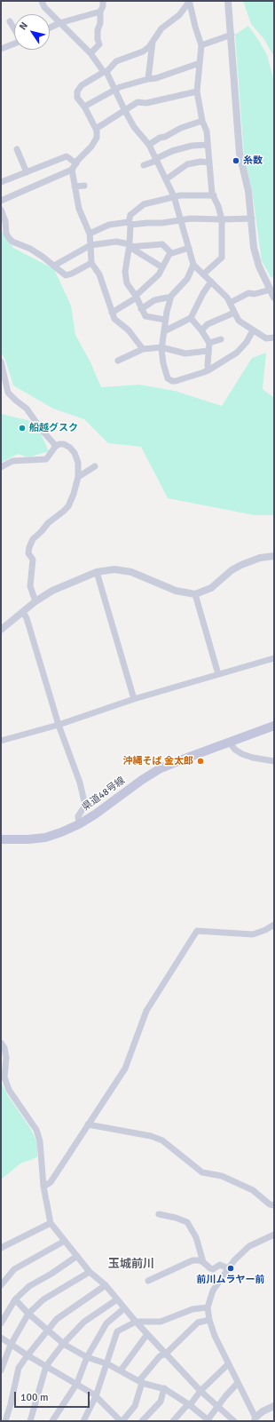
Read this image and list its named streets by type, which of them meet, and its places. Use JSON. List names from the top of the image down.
{
  "streets": {
    "main road": ["県道48号線"]
  },
  "districts": ["玉城前川"],
  "places": [
    "糸数",
    "船越グスク",
    "沖縄そば 金太郎",
    "前川ムラヤー前"
  ],
  "scale_bar": "100 m",
  "north": "top left"
}
